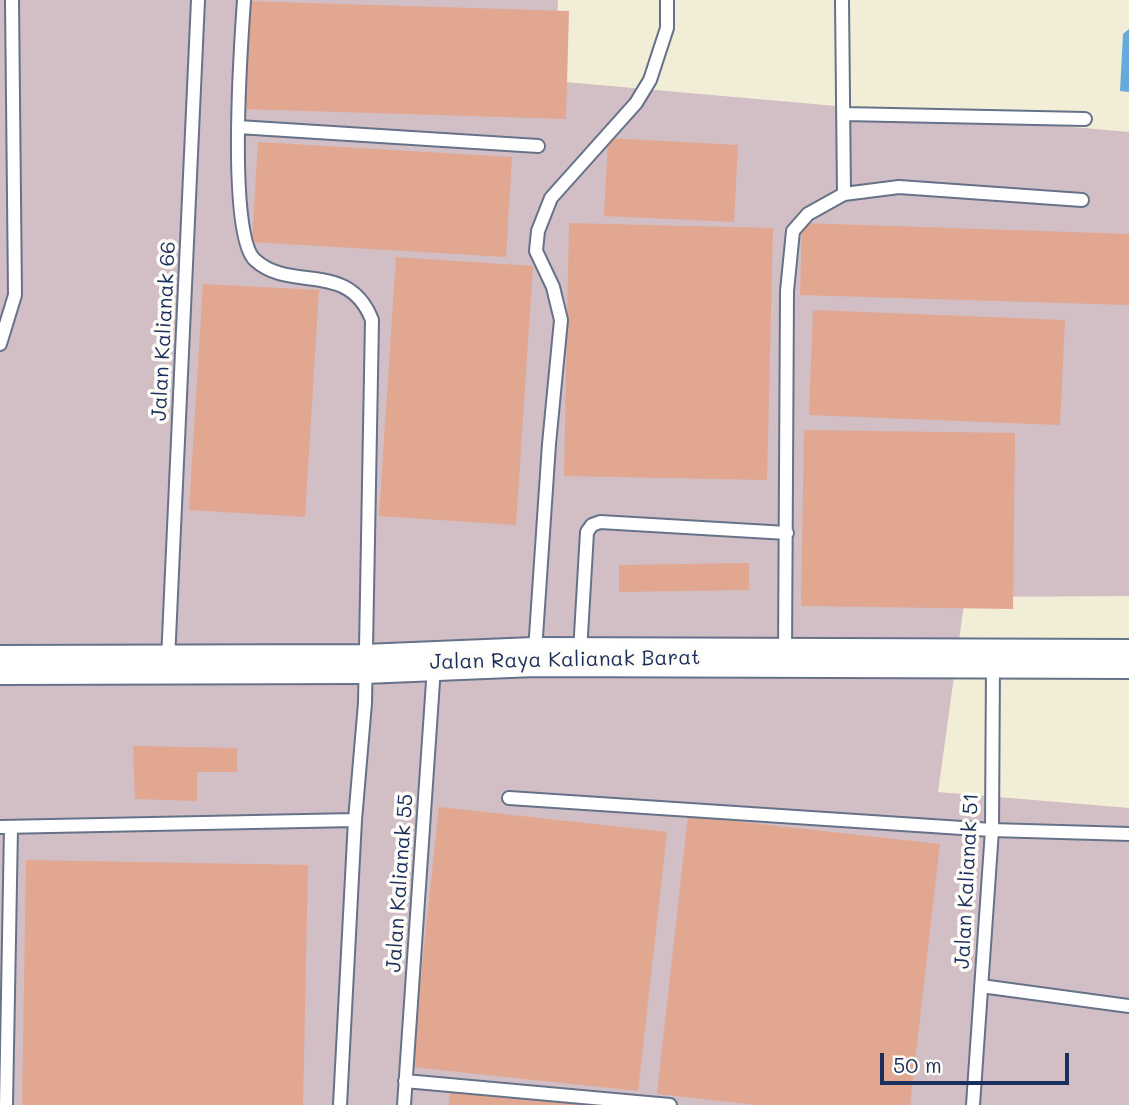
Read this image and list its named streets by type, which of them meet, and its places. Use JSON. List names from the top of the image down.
{
  "streets": {
    "highway": ["Jalan Raya Kalianak Barat"],
    "lane": ["Jalan Kalianak 66", "Jalan Kalianak 51", "Jalan Kalianak 55"]
  },
  "crossings": [
    ["Jalan Kalianak 66", "Jalan Raya Kalianak Barat"],
    ["Jalan Raya Kalianak Barat", "Jalan Kalianak 51"],
    ["Jalan Raya Kalianak Barat", "Jalan Kalianak 55"]
  ],
  "scale_bar": "50 m"
}
